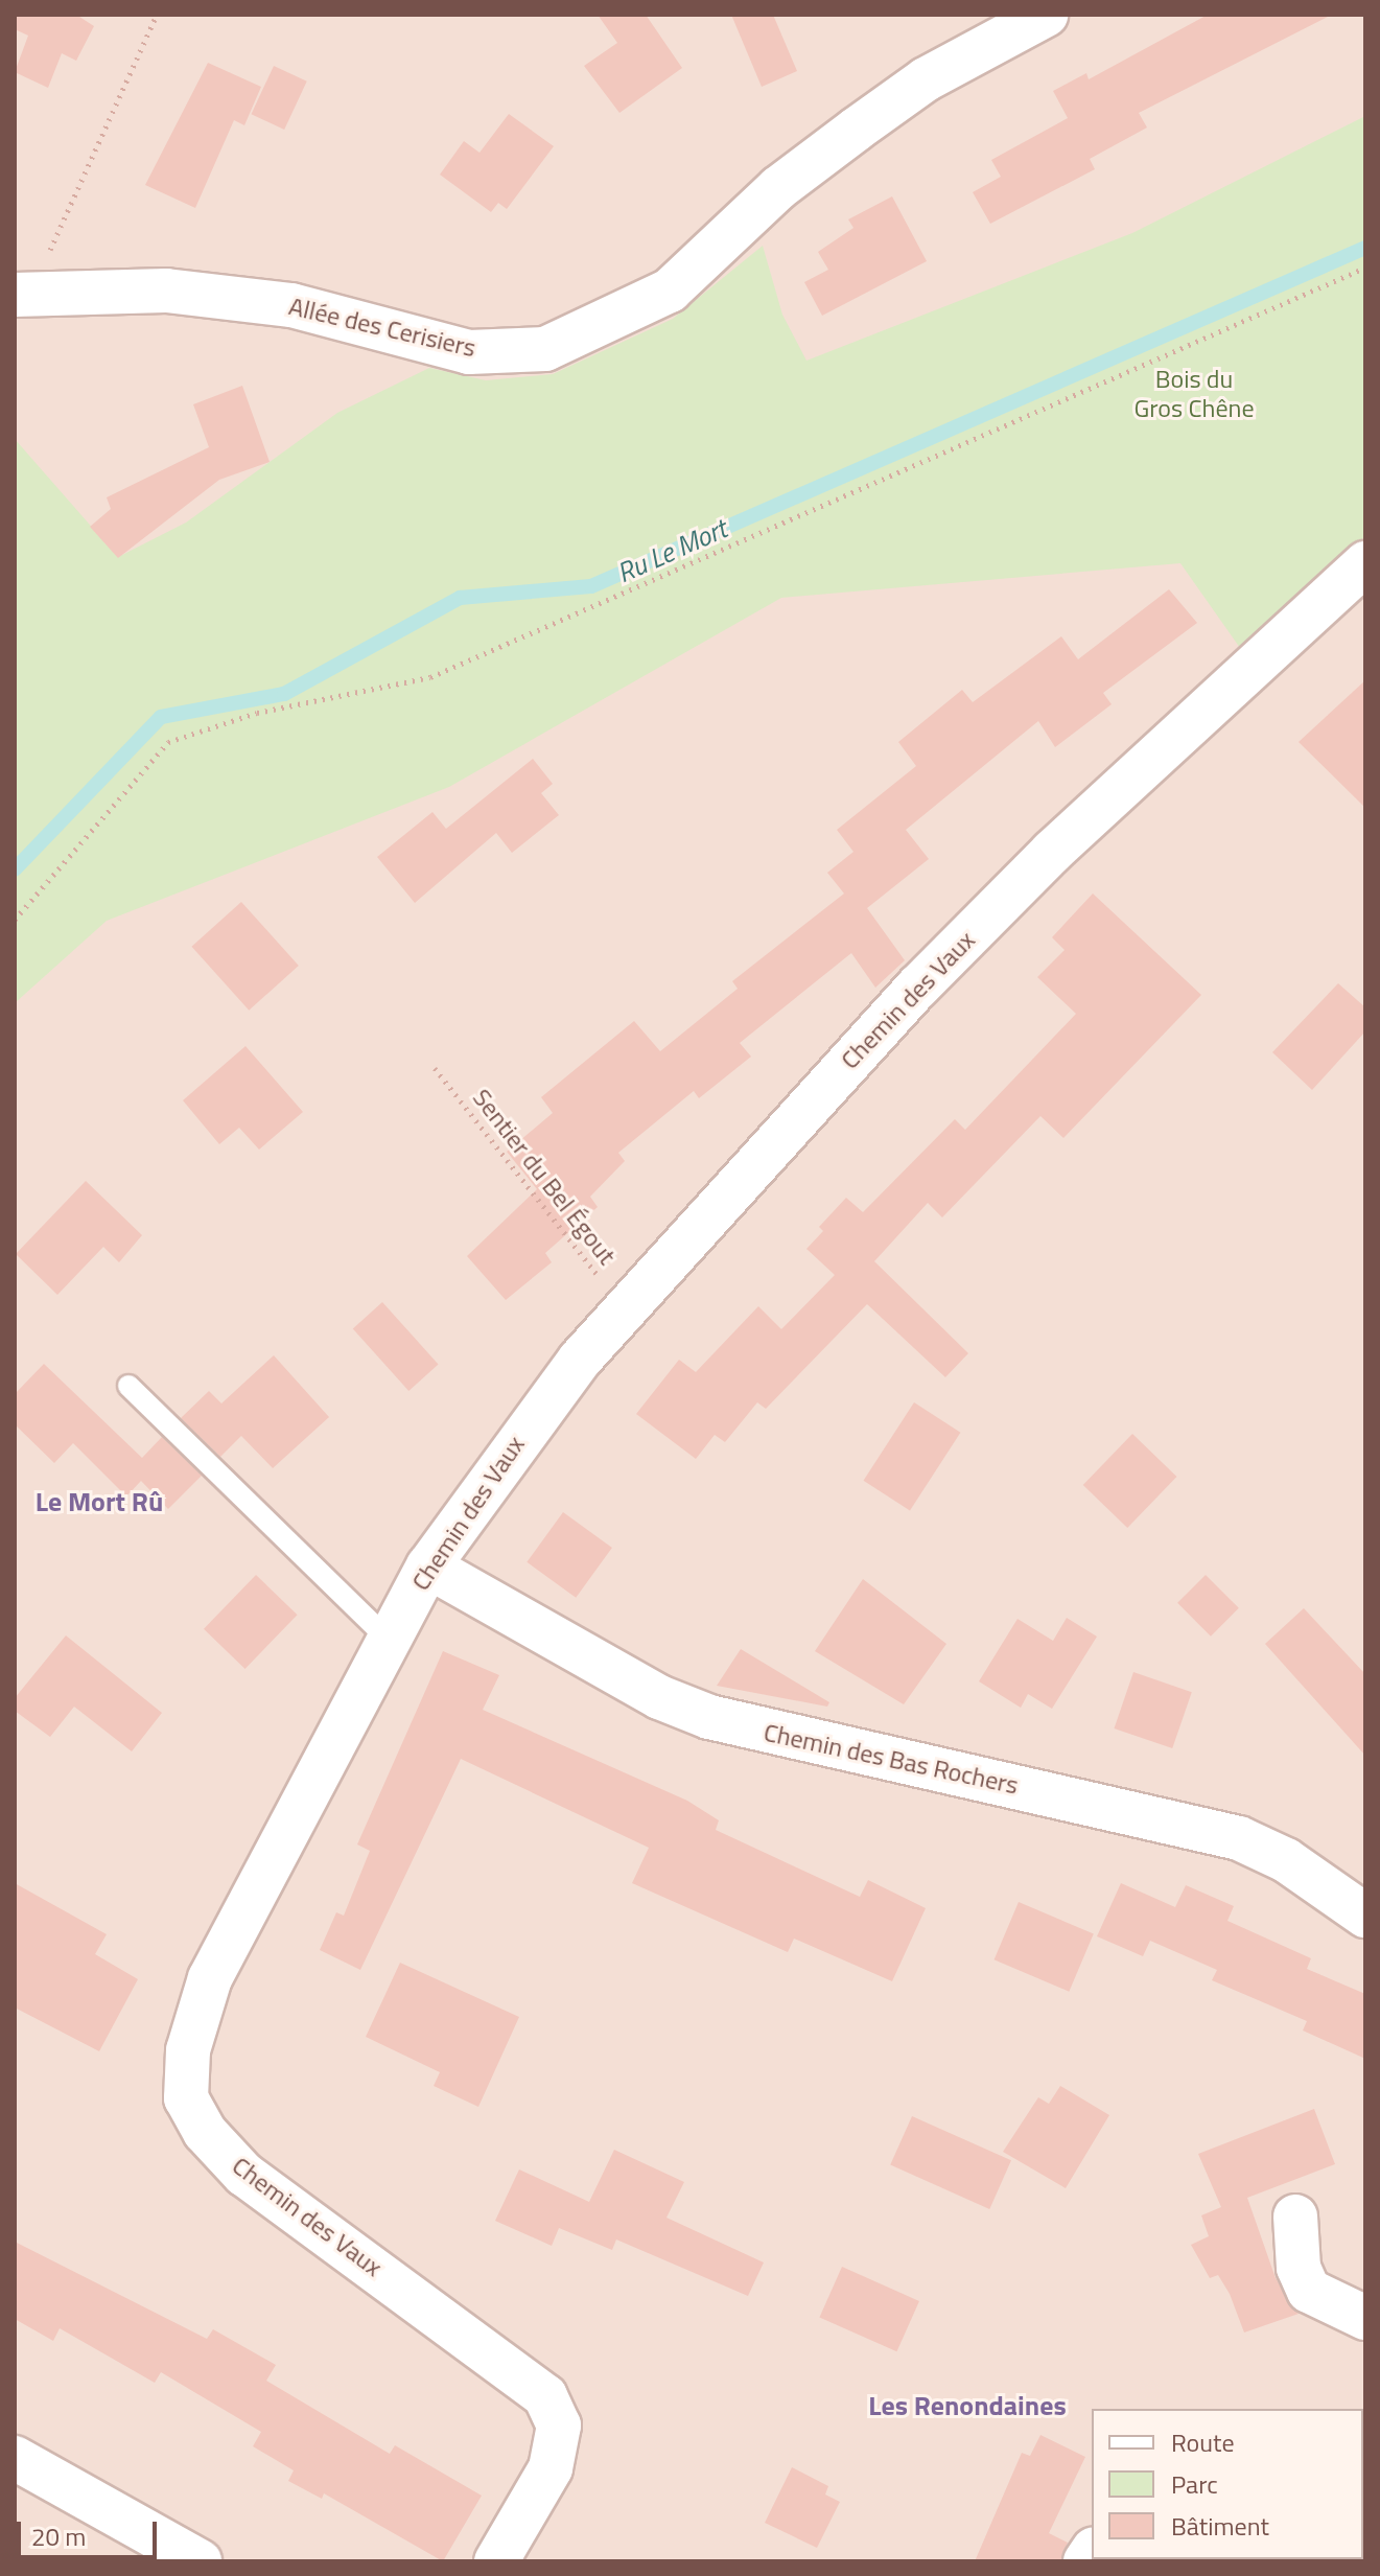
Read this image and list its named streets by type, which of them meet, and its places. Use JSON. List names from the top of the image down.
{
  "streets": {
    "street": ["Allée des Cerisiers", "Chemin des Vaux", "Chemin des Bas Rochers"],
    "path": ["Sentier du Bel Égout"]
  },
  "crossings": [
    ["Chemin des Vaux", "Sentier du Bel Égout"],
    ["Chemin des Vaux", "Chemin des Bas Rochers"]
  ],
  "districts": ["Le Mort Rû", "Les Renondaines"],
  "water": ["Ru Le Mort"],
  "parks": ["Bois du Gros Chêne"],
  "legend": ["Route", "Parc", "Bâtiment"],
  "scale_bar": "20 m"
}
